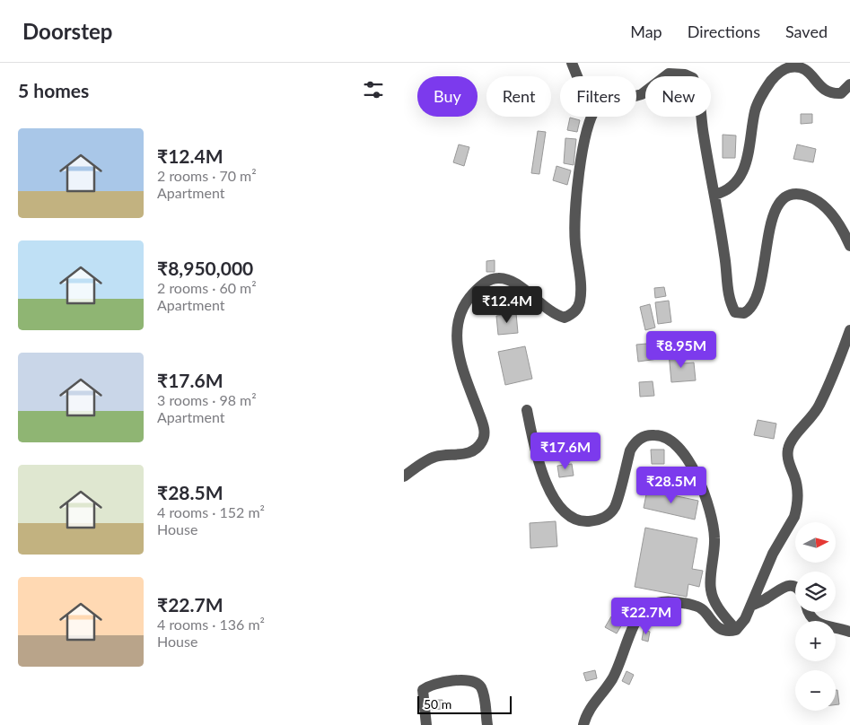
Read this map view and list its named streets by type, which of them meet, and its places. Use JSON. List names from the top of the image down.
{
  "scale_bar": "50 m",
  "north": "right",
  "page": {
    "header": "Doorstep",
    "nav": ["Map", "Directions", "Saved"],
    "heading": "5 homes",
    "chip": [
      "Buy",
      "Rent",
      "Filters",
      "New"
    ],
    "list": [
      {
        "name": "₹12.4M",
        "note": "2 rooms · 70 m² · Apartment"
      },
      {
        "name": "₹8,950,000",
        "note": "2 rooms · 60 m² · Apartment"
      },
      {
        "name": "₹17.6M",
        "note": "3 rooms · 98 m² · Apartment"
      },
      {
        "name": "₹28.5M",
        "note": "4 rooms · 152 m² · House"
      },
      {
        "name": "₹22.7M",
        "note": "4 rooms · 136 m² · House"
      }
    ],
    "price": [
      "₹12.4M",
      "₹8.95M",
      "₹17.6M",
      "₹28.5M",
      "₹22.7M"
    ],
    "map_buttons": ["+", "−"],
    "scale": "50 m"
  }
}
